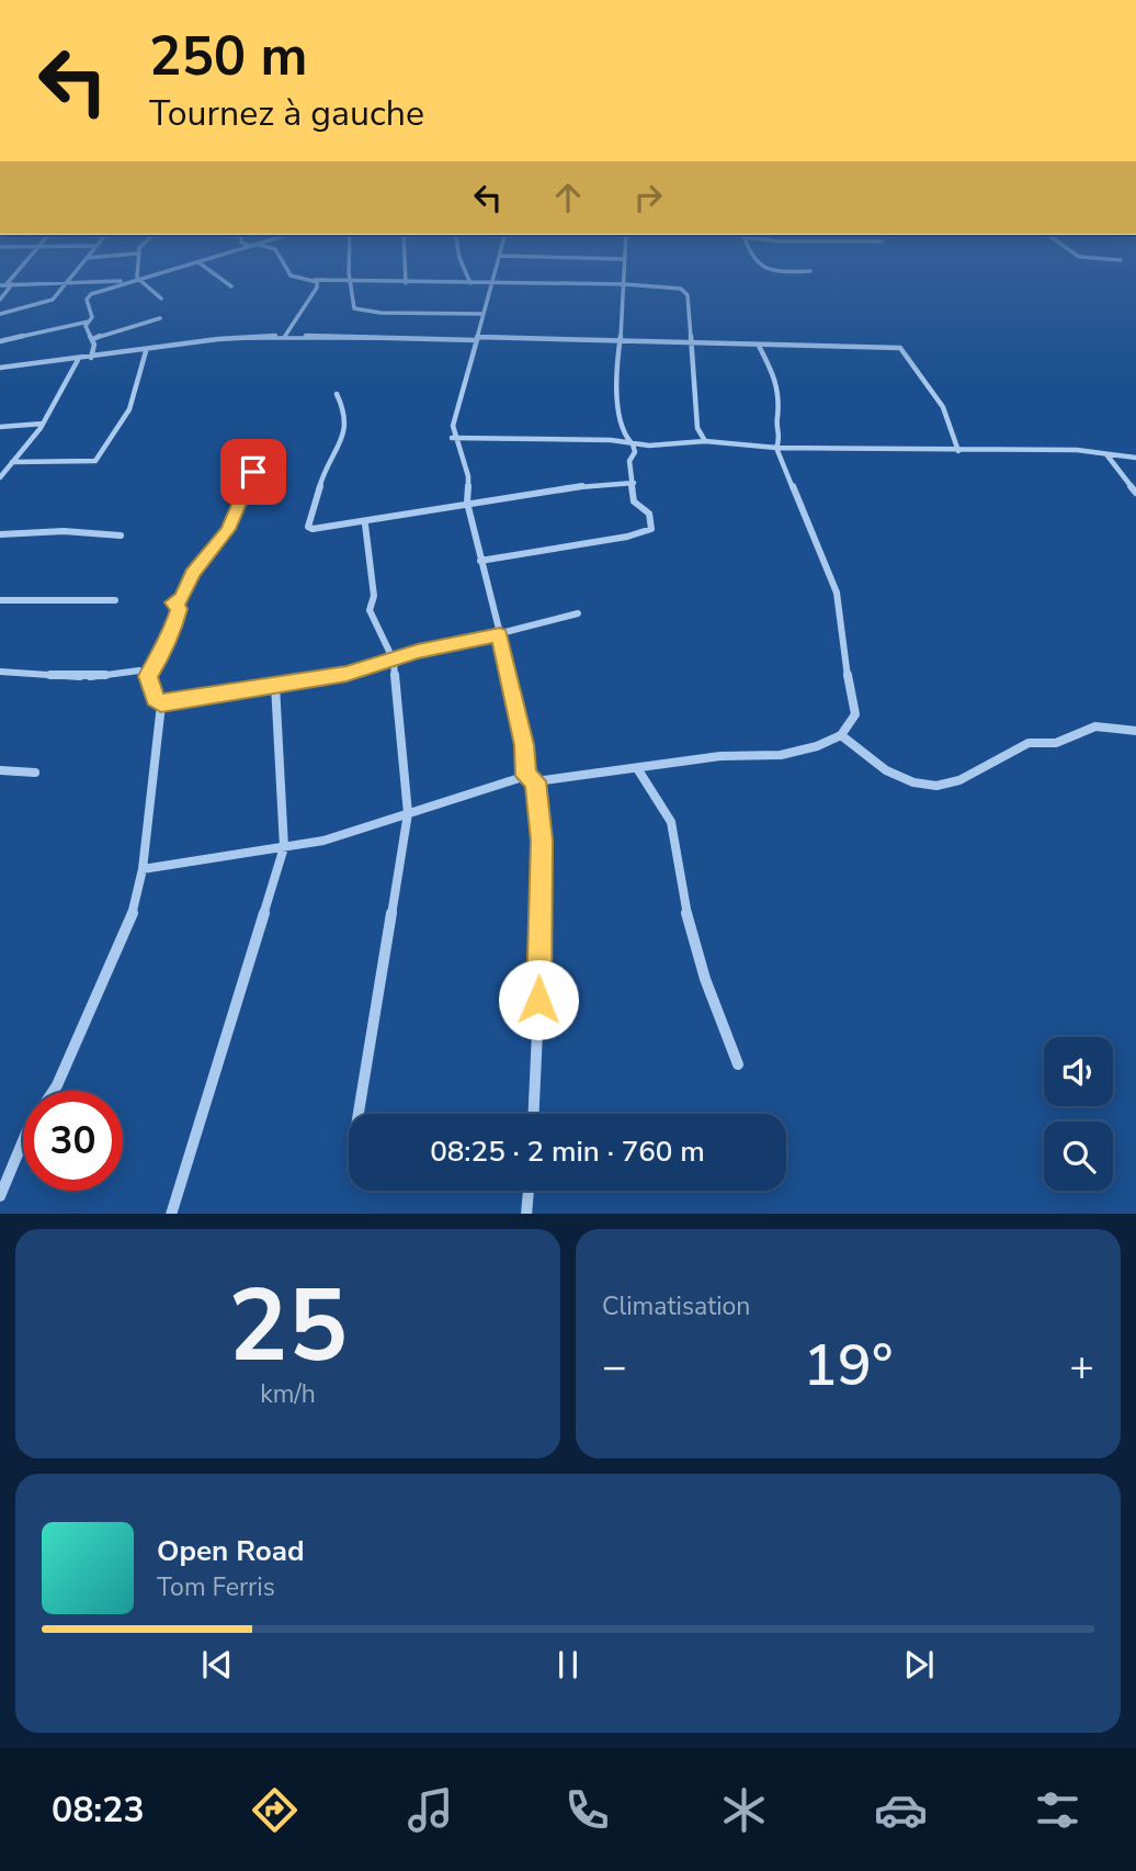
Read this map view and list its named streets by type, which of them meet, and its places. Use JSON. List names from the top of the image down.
{
  "page": {
    "turn": ["250 m", "Tournez à gauche"],
    "limit": "30",
    "trip": "08:25 · 2 min · 760 m",
    "tile": [
      ["25", "km/h"],
      "Climatisation"
    ],
    "heat": ["−", "19°", "+"],
    "song": ["Open Road", "Tom Ferris"],
    "tabs": "08:23"
  }
}
